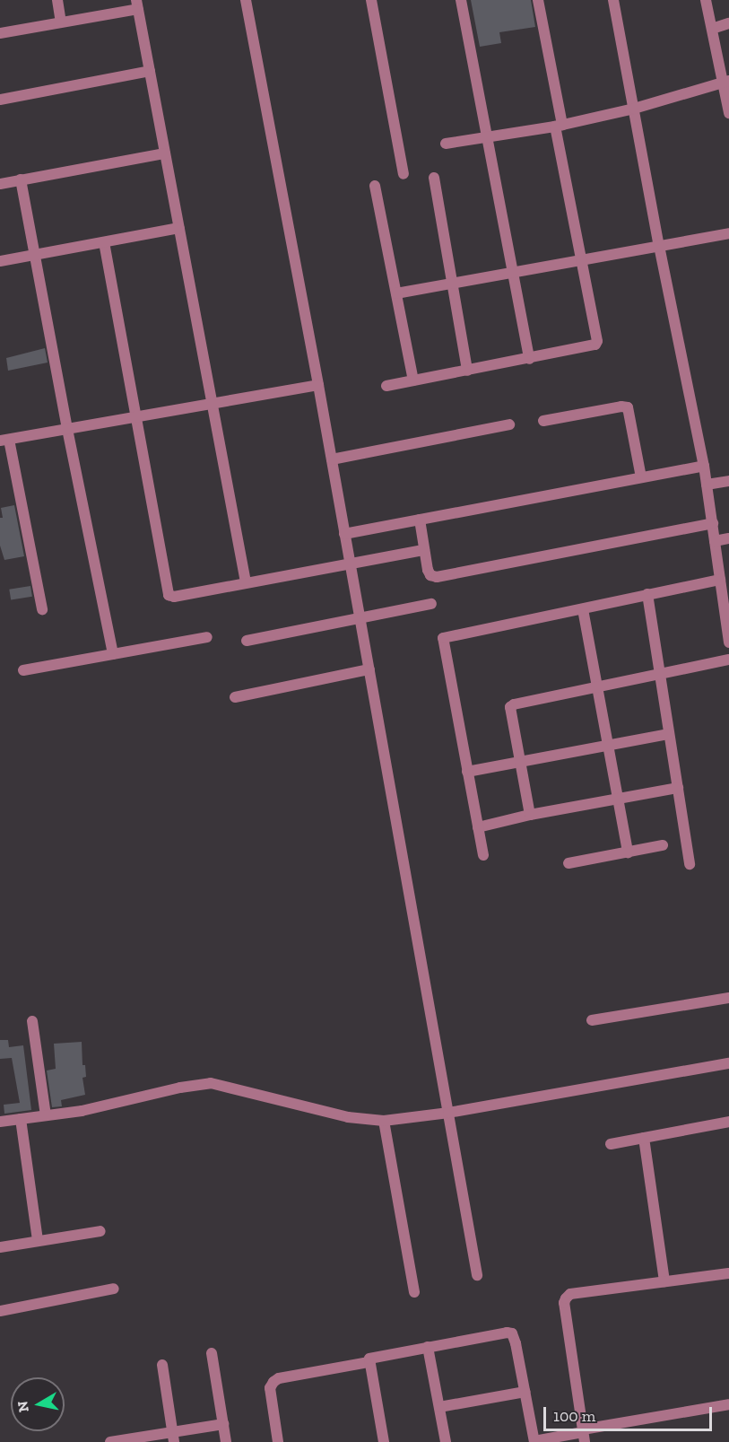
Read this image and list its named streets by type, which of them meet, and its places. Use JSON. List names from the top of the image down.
{
  "scale_bar": "100 m",
  "north": "left"
}
